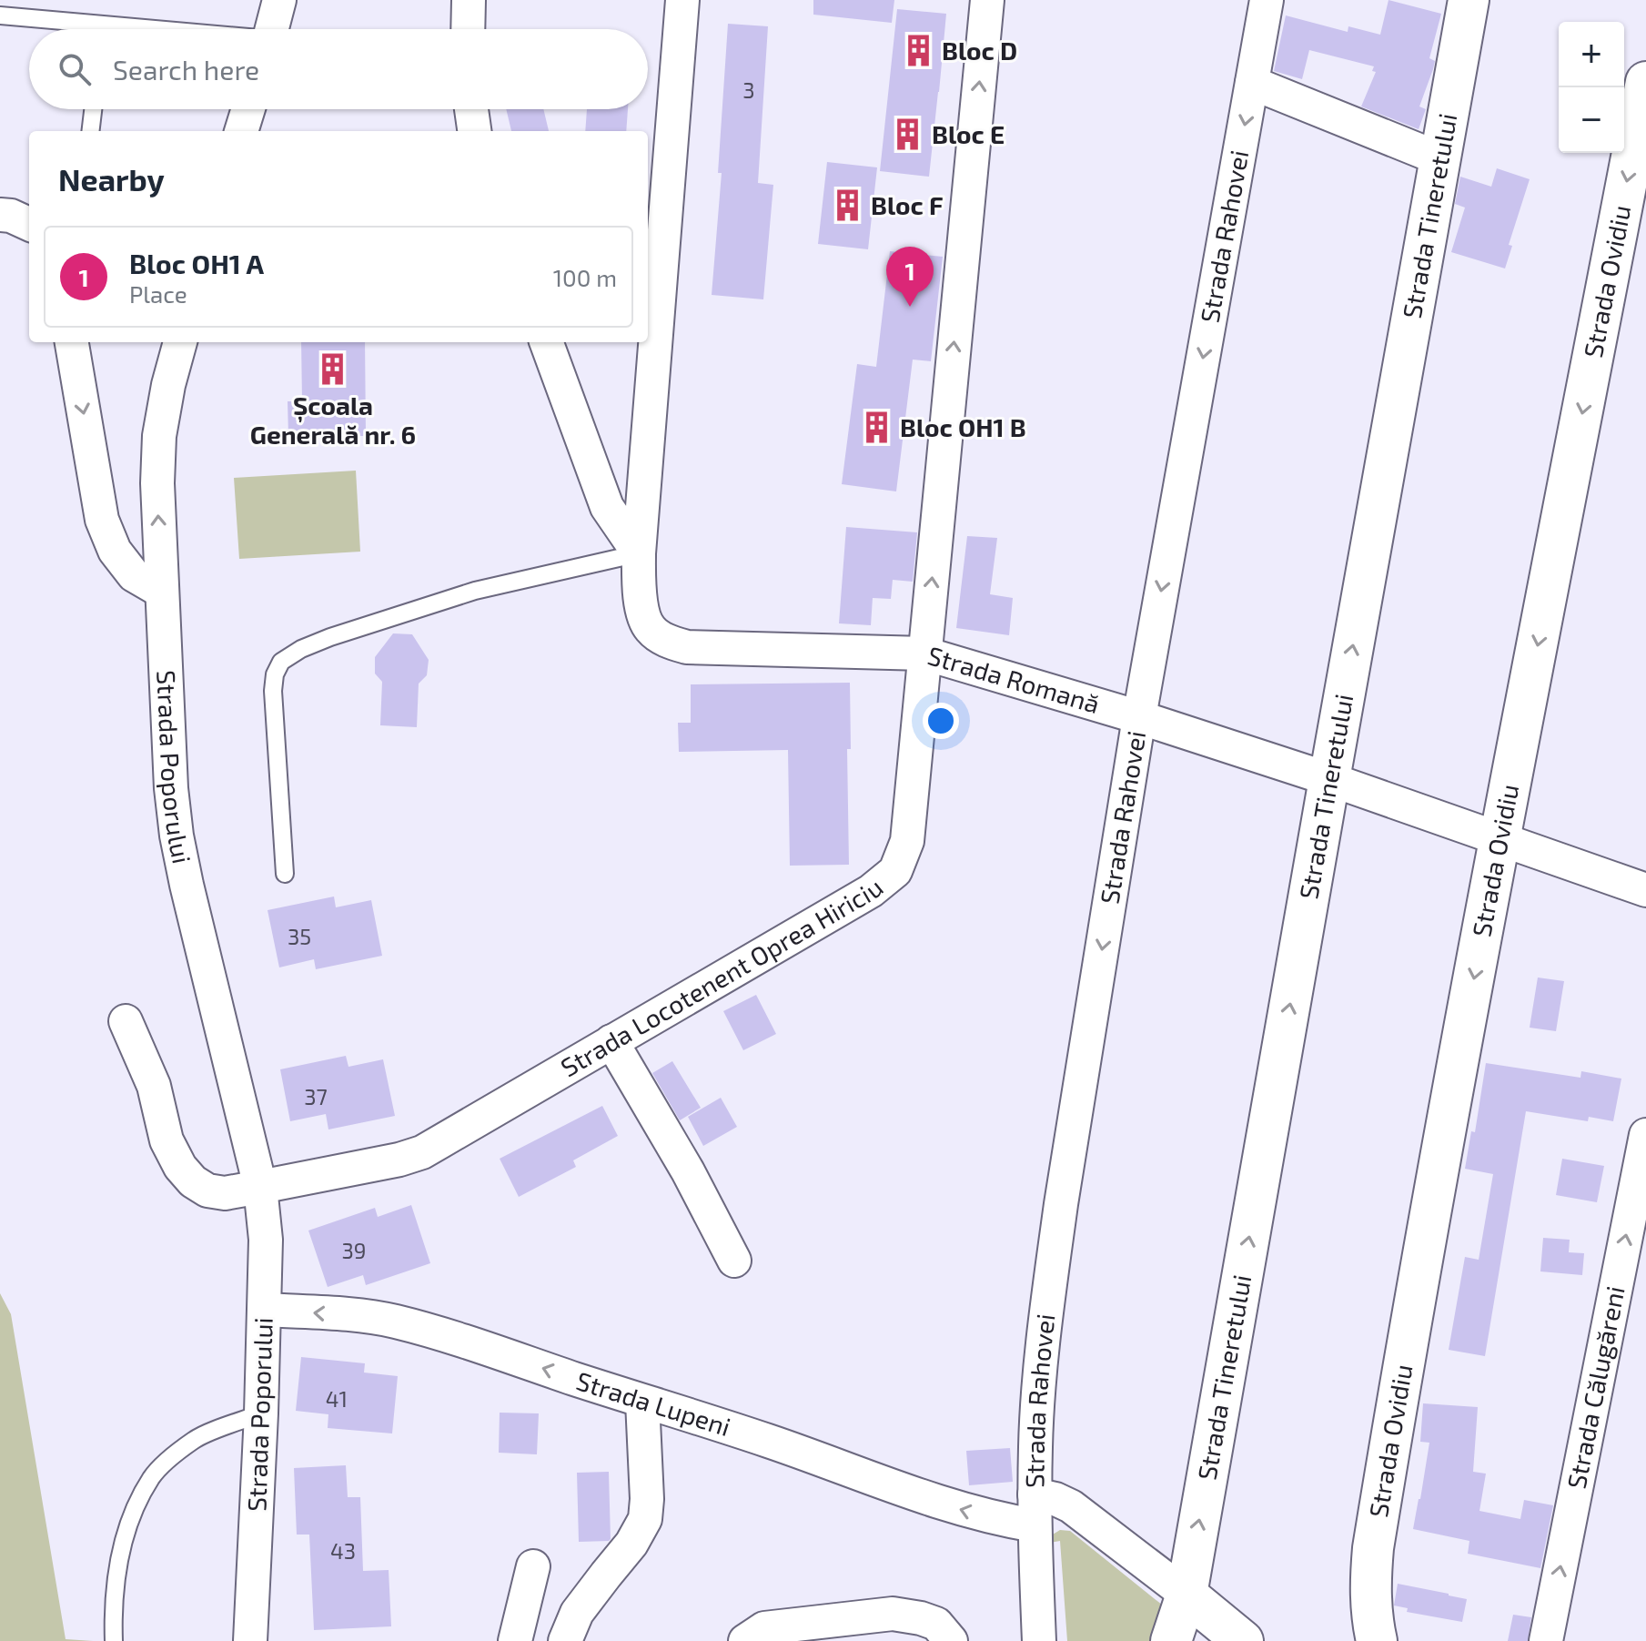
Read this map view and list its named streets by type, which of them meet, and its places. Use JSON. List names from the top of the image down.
{
  "streets": {
    "main road": ["Strada Tineretului", "Strada Ovidiu", "Strada Lupeni"],
    "street": [
      "Strada Rahovei",
      "Strada Romană",
      "Strada Poporului",
      "Strada Locotenent Oprea Hiriciu",
      "Strada Călugăreni"
    ]
  },
  "crossings": [
    ["Strada Tineretului", "Strada Romană"],
    ["Strada Tineretului", "Strada Lupeni"],
    ["Strada Rahovei", "Strada Romană"],
    ["Strada Rahovei", "Strada Lupeni"],
    ["Strada Ovidiu", "Strada Romană"],
    ["Strada Romană", "Strada Locotenent Oprea Hiriciu"],
    ["Strada Poporului", "Strada Locotenent Oprea Hiriciu"],
    ["Strada Poporului", "Strada Lupeni"]
  ],
  "one_way": [
    "Strada Tineretului",
    "Strada Rahovei",
    "Strada Ovidiu",
    "Strada Locotenent Oprea Hiriciu",
    "Strada Călugăreni",
    "Strada Lupeni"
  ],
  "places": {
    "building": [
      "Bloc D",
      "Bloc E",
      "Bloc F",
      "Școala Generală nr. 6",
      "Bloc OH1 B"
    ]
  },
  "house_numbers": [
    "3",
    "35",
    "37",
    "39",
    "41",
    "43"
  ],
  "page": {
    "map_buttons": ["+", "−"],
    "search": "Search here",
    "heading": "Nearby",
    "list": [
      {
        "mark": "1",
        "name": "Bloc OH1 A",
        "note": "Place",
        "value": "100 m"
      }
    ],
    "pins": "1"
  }
}
